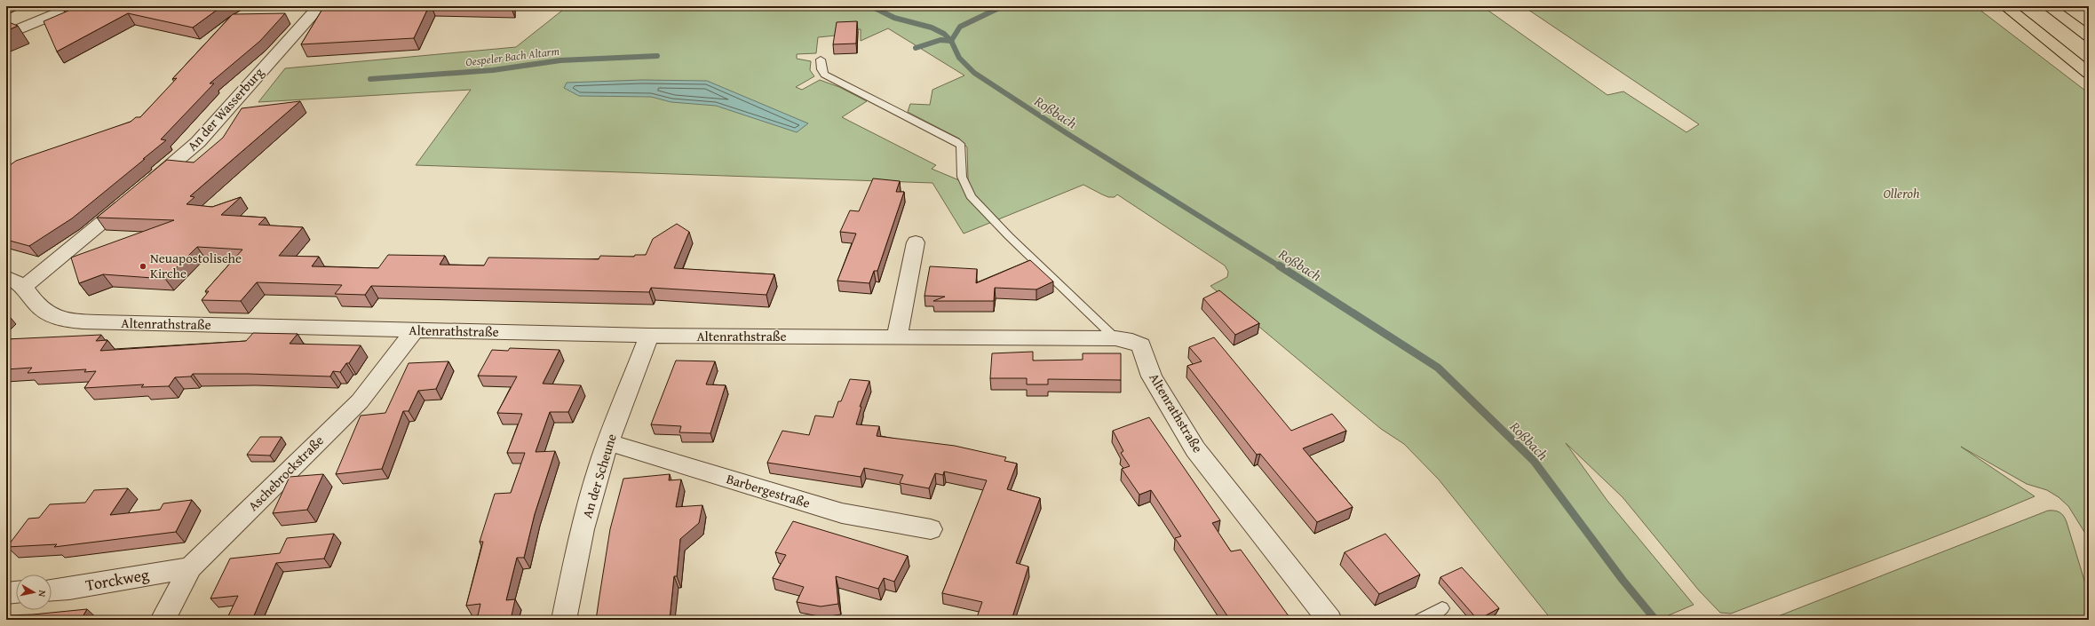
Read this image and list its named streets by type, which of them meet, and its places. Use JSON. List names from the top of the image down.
{
  "streets": {
    "street": [
      "An der Wasserburg",
      "Altenrathstraße",
      "Aschebrockstraße",
      "An der Scheune",
      "Barbergestraße",
      "Torckweg"
    ]
  },
  "crossings": [
    ["An der Wasserburg", "Altenrathstraße"],
    ["Altenrathstraße", "Aschebrockstraße"],
    ["Altenrathstraße", "An der Scheune"],
    ["Aschebrockstraße", "Torckweg"],
    ["An der Scheune", "Barbergestraße"]
  ],
  "water": ["Oespeler Bach Altarm", "Roßbach"],
  "parks": ["Olleroh"],
  "places": ["Neuapostolische Kirche"],
  "north": "right"
}
